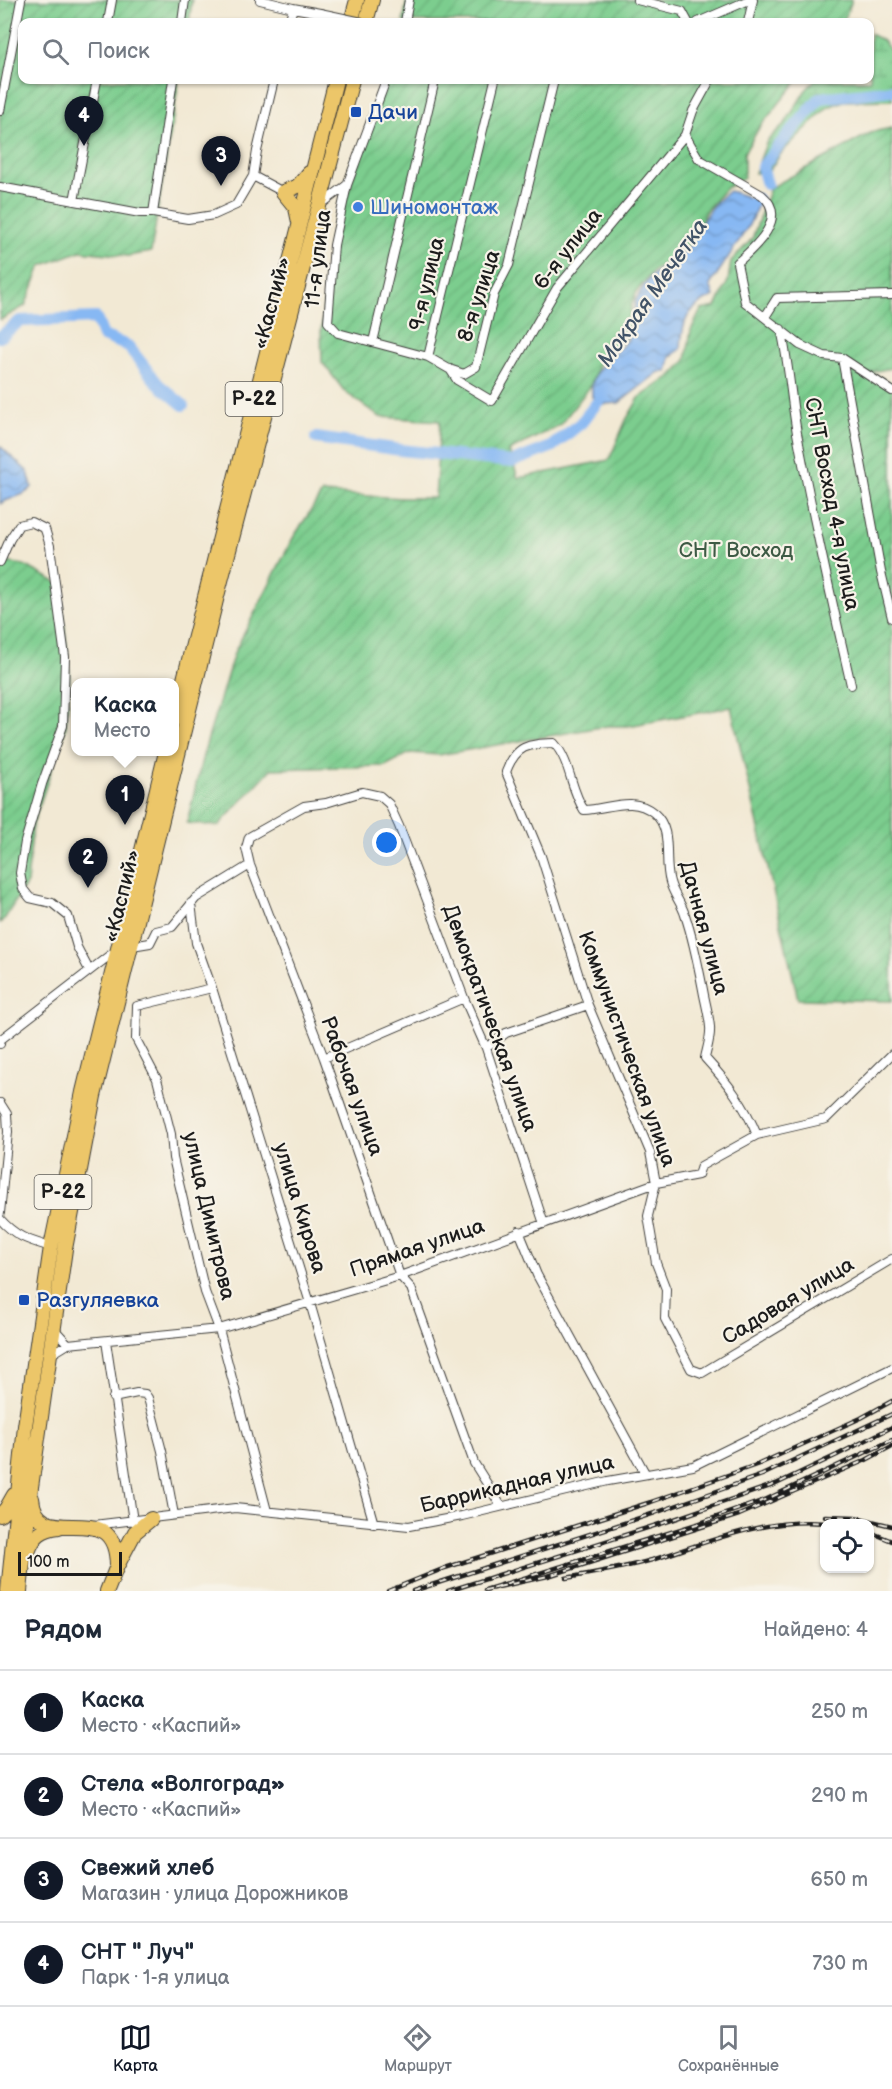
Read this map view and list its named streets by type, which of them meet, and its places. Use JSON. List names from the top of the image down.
{
  "streets": {
    "highway": ["«Каспий»", "Р-22"],
    "street": [
      "6-я улица",
      "11-я улица",
      "9-я улица",
      "8-я улица",
      "СНТ Восход 4-я улица",
      "Дачная улица",
      "Демократическая улица",
      "Коммунистическая улица",
      "Рабочая улица",
      "улица Кирова",
      "улица Димитрова",
      "Прямая улица",
      "Садовая улица",
      "Баррикадная улица"
    ]
  },
  "crossings": [
    ["6-я улица", "8-я улица"],
    ["11-я улица", "9-я улица"],
    ["11-я улица", "8-я улица"],
    ["9-я улица", "8-я улица"],
    ["«Каспий»", "Р-22"],
    ["Дачная улица", "Коммунистическая улица"],
    ["Дачная улица", "Прямая улица"],
    ["Демократическая улица", "Рабочая улица"],
    ["Демократическая улица", "Прямая улица"],
    ["Коммунистическая улица", "Прямая улица"],
    ["Коммунистическая улица", "Садовая улица"],
    ["Рабочая улица", "Прямая улица"],
    ["Рабочая улица", "Баррикадная улица"],
    ["улица Кирова", "улица Димитрова"],
    ["улица Кирова", "Прямая улица"],
    ["улица Кирова", "Баррикадная улица"],
    ["улица Димитрова", "Прямая улица"],
    ["улица Димитрова", "Баррикадная улица"]
  ],
  "water": ["Мокрая Мечетка"],
  "parks": ["СНТ Восход"],
  "places": {
    "transit": ["Дачи", "Разгуляевка"],
    "other": ["Шиномонтаж"]
  },
  "scale_bar": "100 m",
  "page": {
    "search": "Поиск",
    "pins": [
      "4",
      "3",
      "1",
      "2"
    ],
    "popup": ["Каска", "Место"],
    "scale": "100 m",
    "heading": ["Рядом", "Найдено: 4"],
    "list": [
      {
        "mark": "1",
        "name": "Каска",
        "note": "Место · «Каспий»",
        "value": "250 m"
      },
      {
        "mark": "2",
        "name": "Стела «Волгоград»",
        "note": "Место · «Каспий»",
        "value": "290 m"
      },
      {
        "mark": "3",
        "name": "Свежий хлеб",
        "note": "Магазин · улица Дорожников",
        "value": "650 m"
      },
      {
        "mark": "4",
        "name": "СНТ \" Луч\"",
        "note": "Парк · 1-я улица",
        "value": "730 m"
      }
    ],
    "nav": ["Карта", "Маршрут", "Сохранённые"]
  }
}
